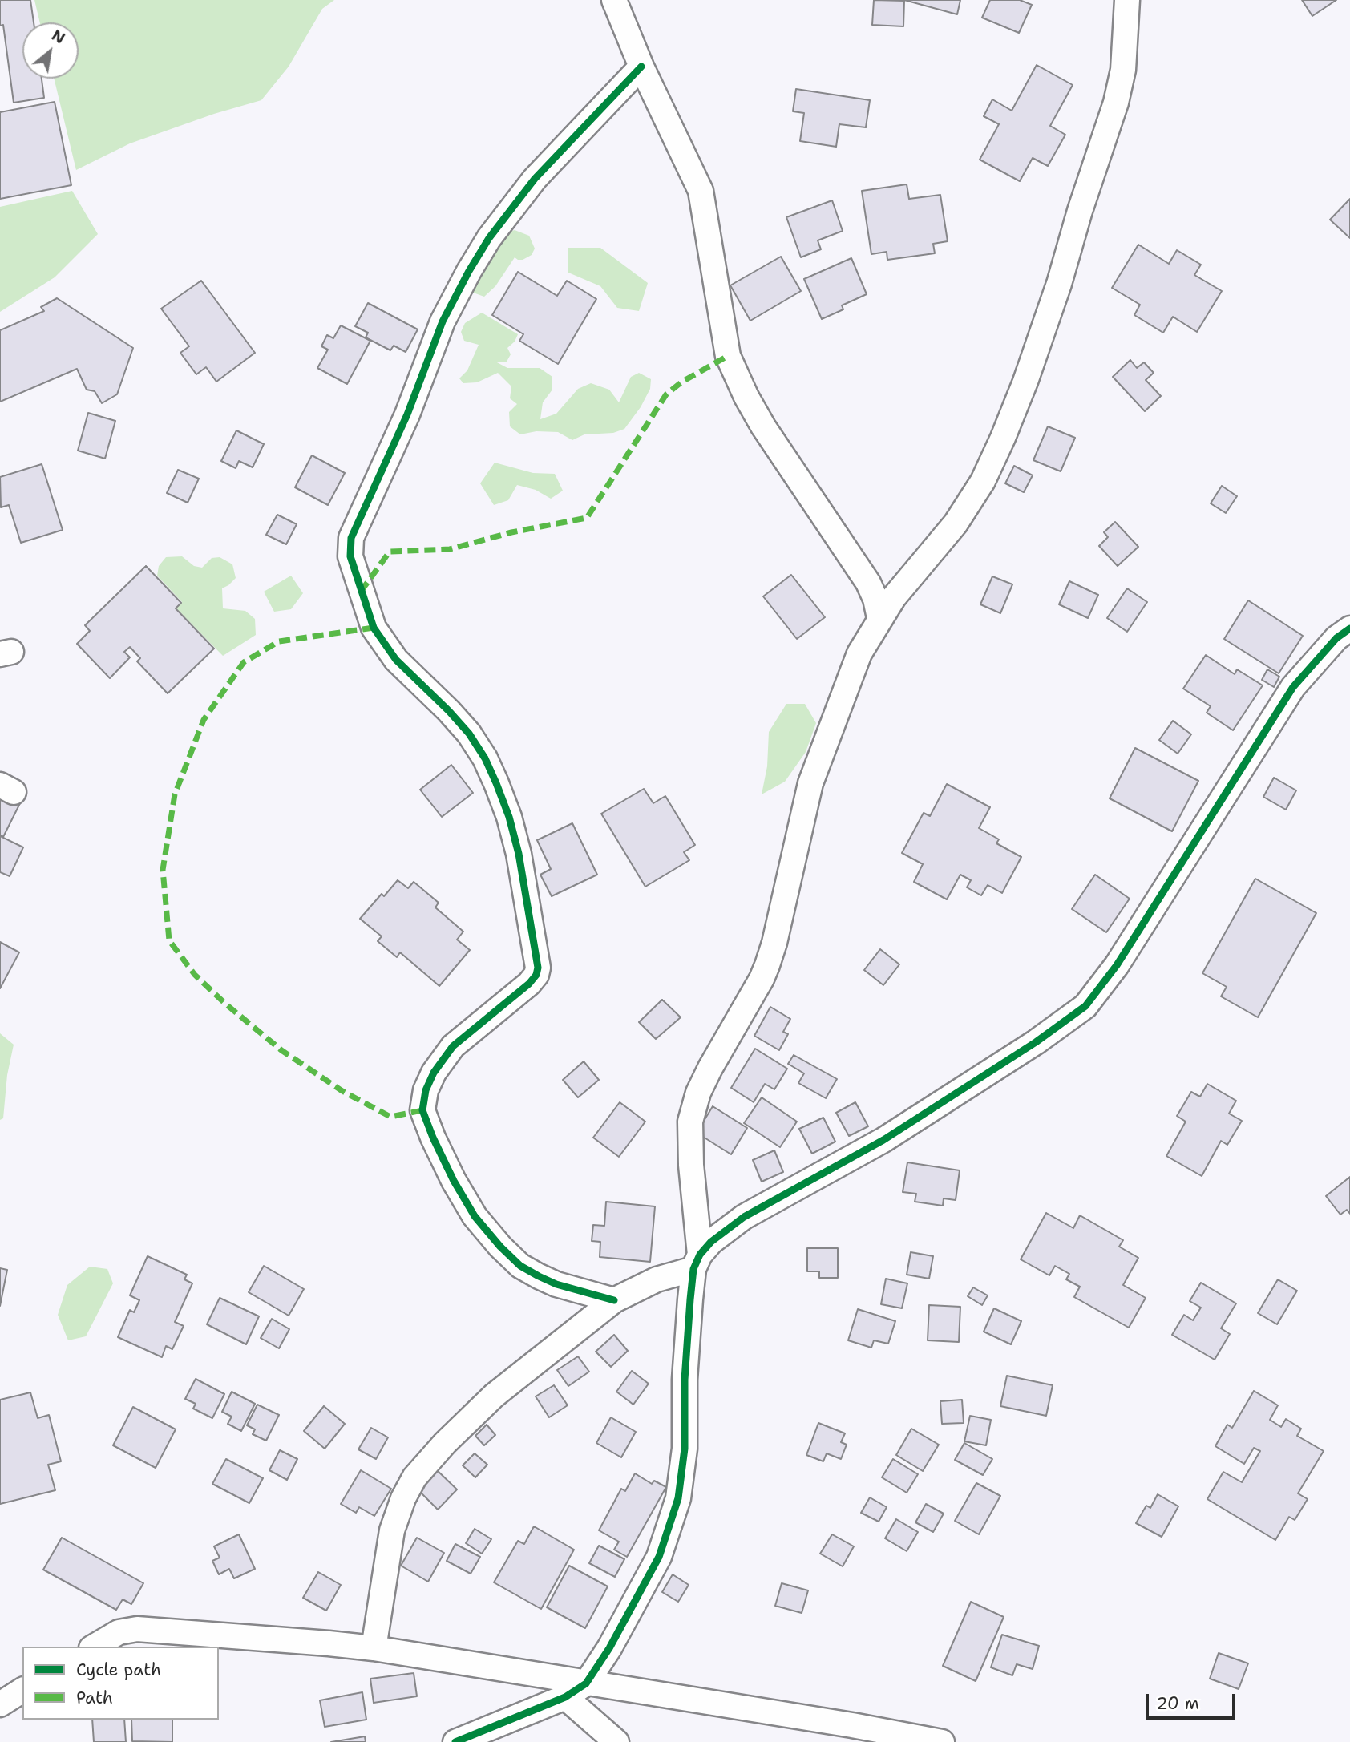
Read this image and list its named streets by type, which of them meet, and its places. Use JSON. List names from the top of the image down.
{
  "legend": ["Cycle path", "Path"],
  "scale_bar": "20 m",
  "north": "top right"
}
